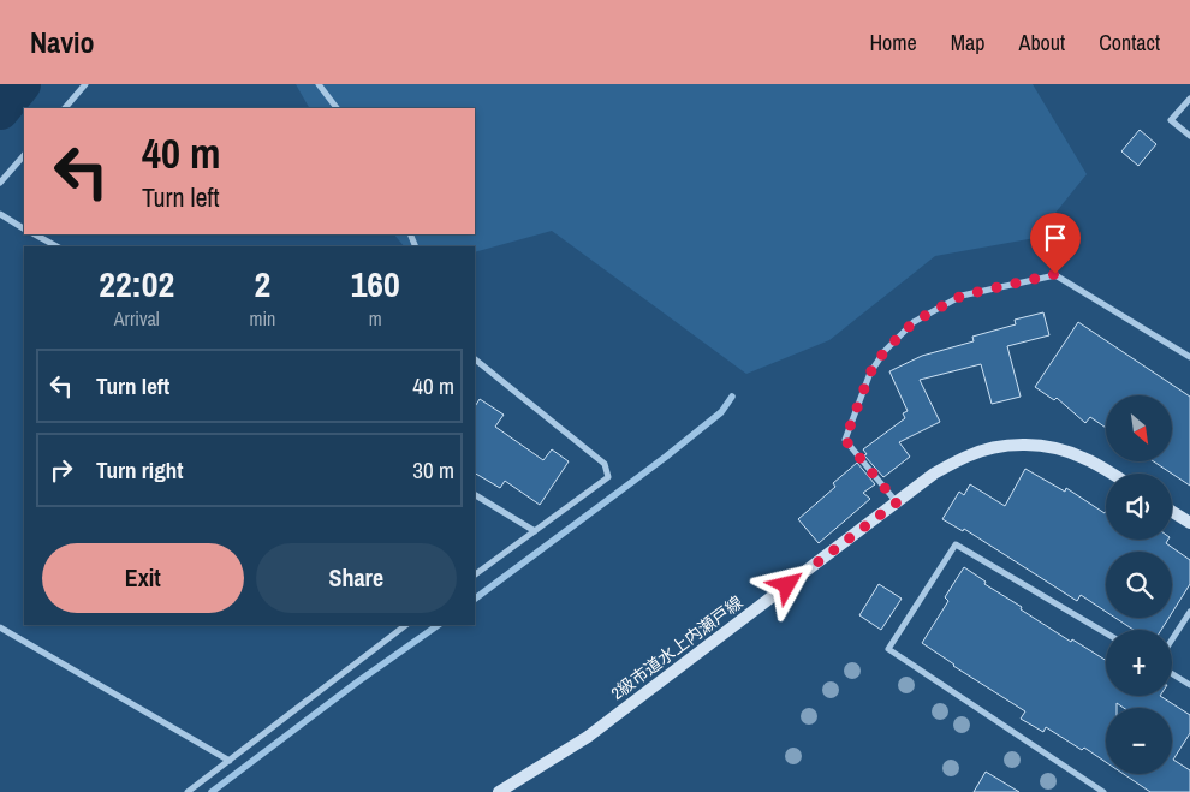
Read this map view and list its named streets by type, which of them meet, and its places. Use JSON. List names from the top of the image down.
{
  "streets": {
    "street": ["2級市道水上内瀬戸線"]
  },
  "north": "bottom right",
  "page": {
    "header": "Navio",
    "nav": [
      "Home",
      "Map",
      "About",
      "Contact"
    ],
    "turn": ["40 m", "Turn left"],
    "eta": [
      "22:02",
      "Arrival",
      "2",
      "min",
      "160",
      "m"
    ],
    "list": [
      {
        "name": "Turn left",
        "value": "40 m"
      },
      {
        "name": "Turn right",
        "value": "30 m"
      }
    ],
    "map_buttons": ["+", "−"],
    "buttons": ["Exit", "Share"]
  }
}
